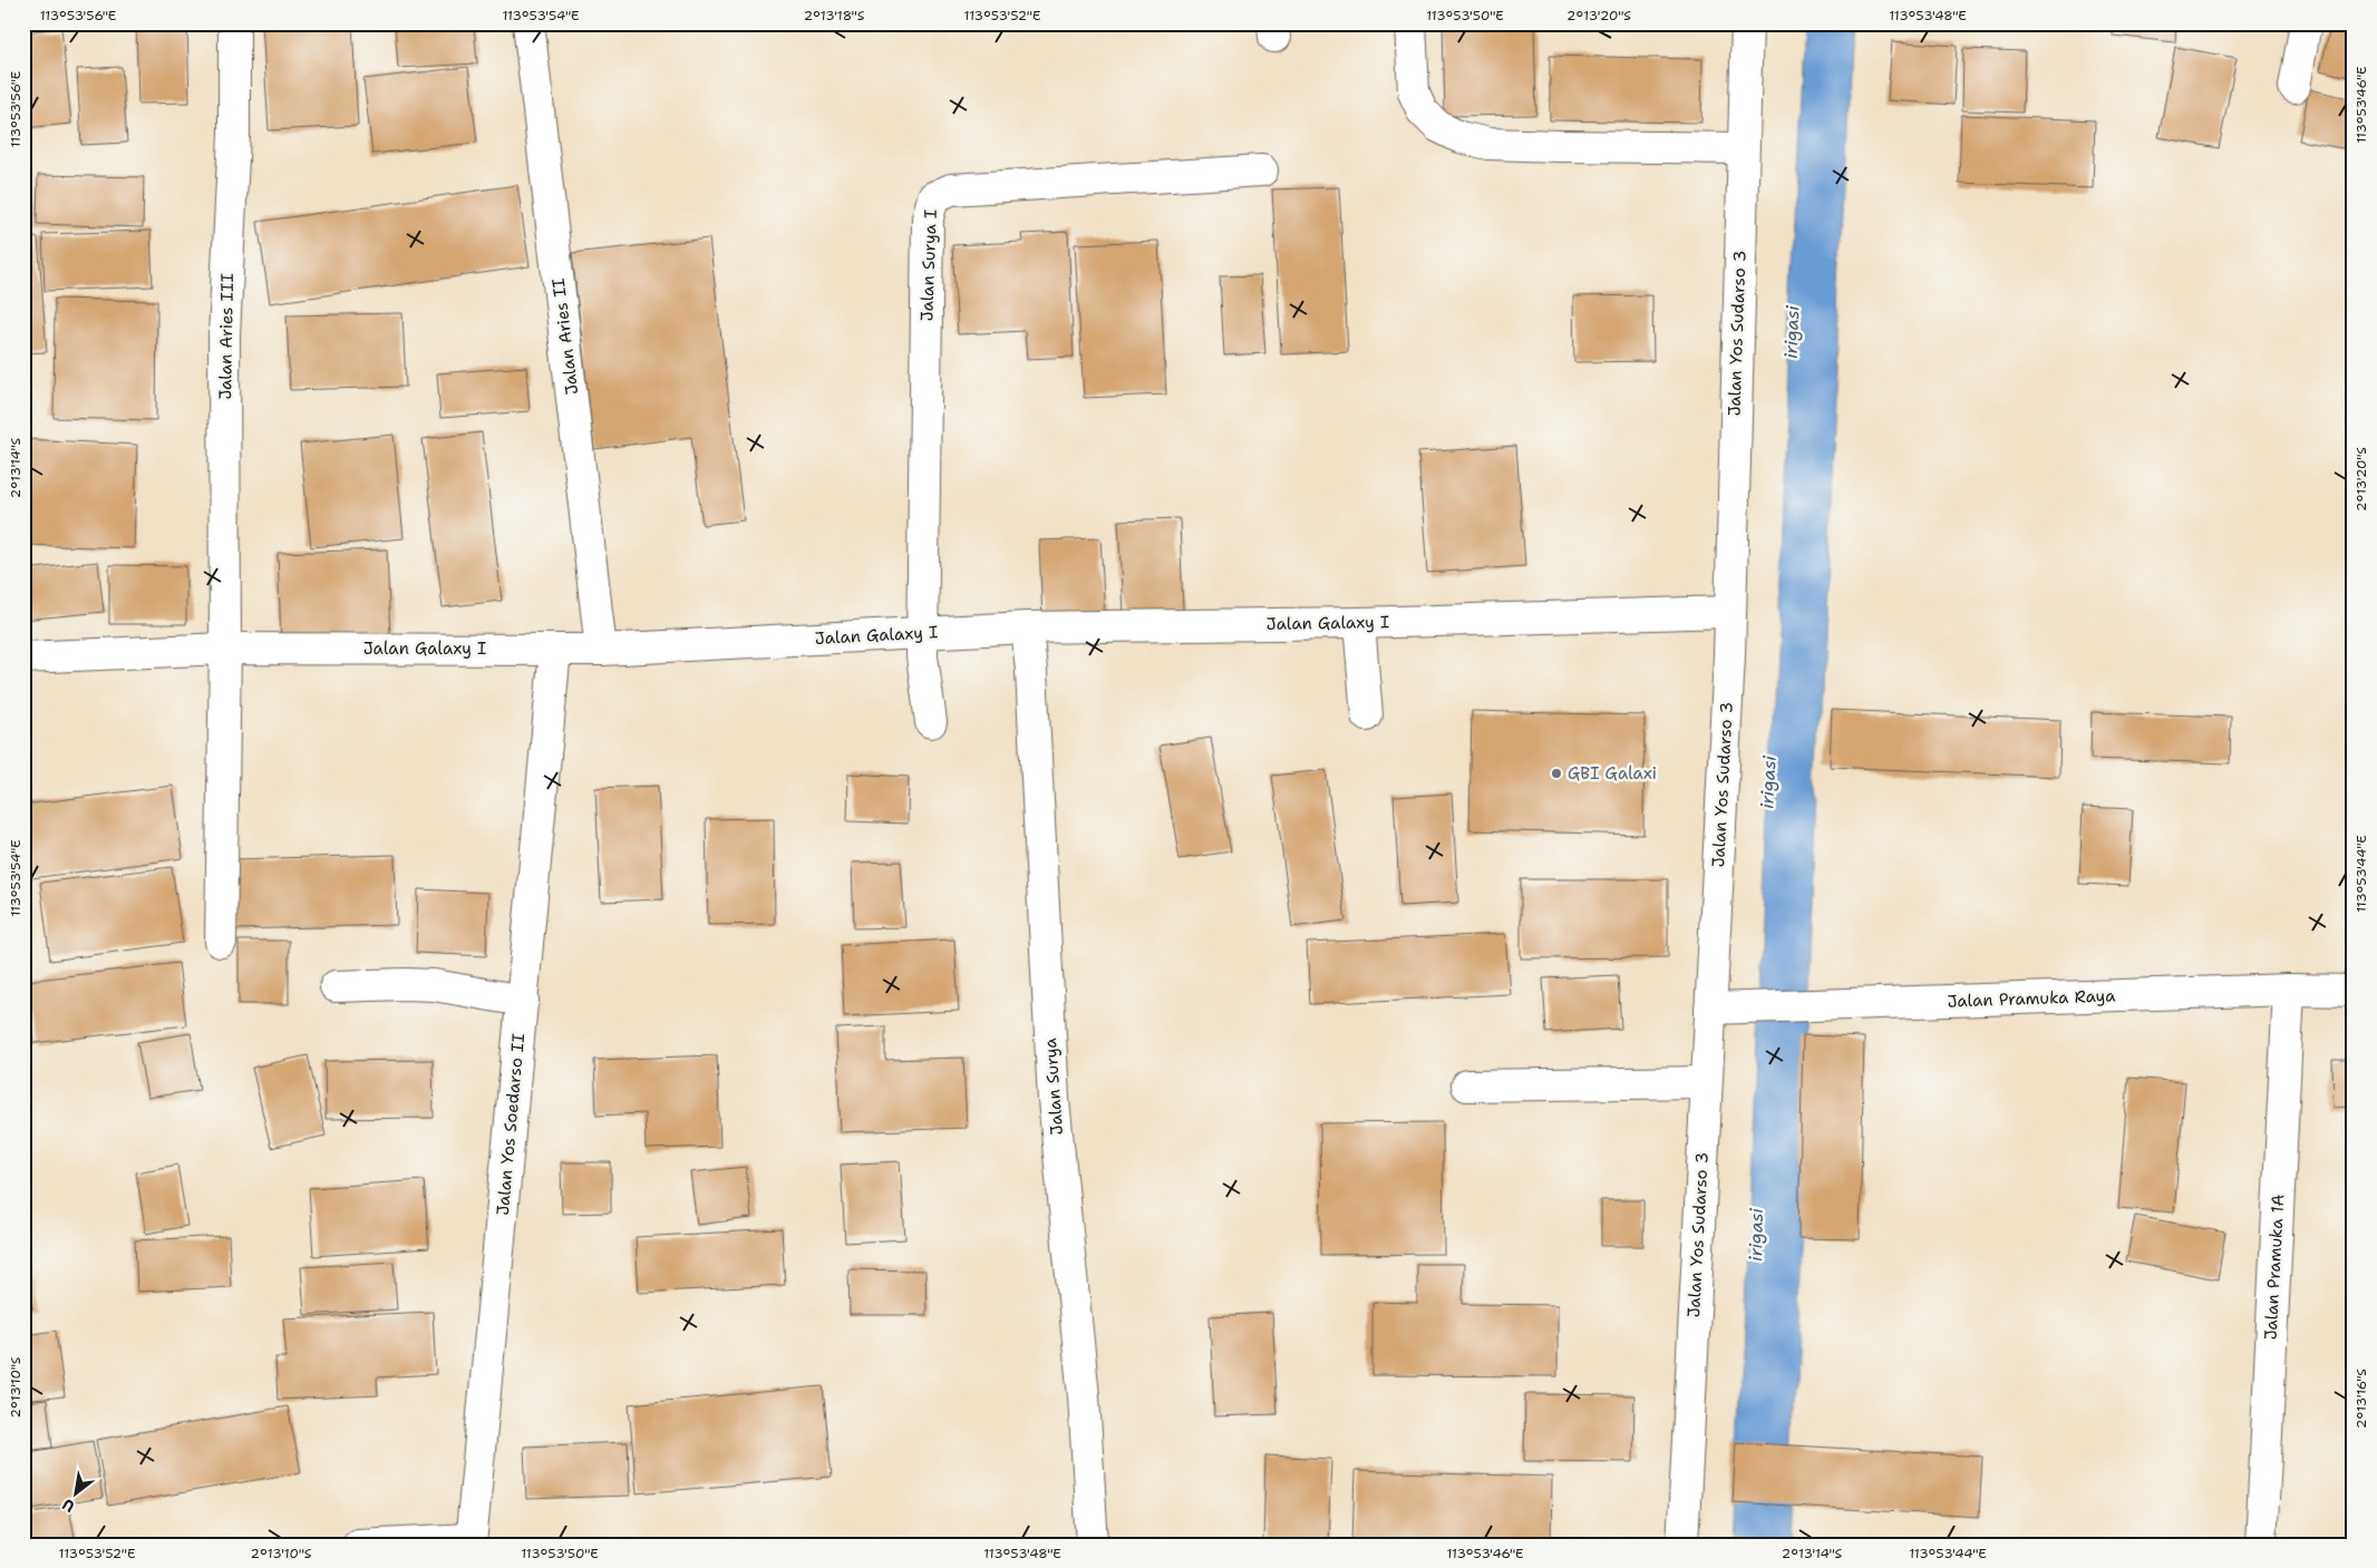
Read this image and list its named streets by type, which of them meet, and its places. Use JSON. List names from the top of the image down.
{
  "streets": {
    "street": [
      "Jalan Surya I",
      "Jalan Yos Sudarso 3",
      "Jalan Aries III",
      "Jalan Aries II",
      "Jalan Galaxy I",
      "Jalan Pramuka Raya",
      "Jalan Surya",
      "Jalan Yos Soedarso II",
      "Jalan Pramuka 1A"
    ]
  },
  "crossings": [
    ["Jalan Surya I", "Jalan Galaxy I"],
    ["Jalan Yos Sudarso 3", "Jalan Galaxy I"],
    ["Jalan Yos Sudarso 3", "Jalan Pramuka Raya"],
    ["Jalan Aries III", "Jalan Galaxy I"],
    ["Jalan Aries II", "Jalan Galaxy I"],
    ["Jalan Galaxy I", "Jalan Surya"],
    ["Jalan Galaxy I", "Jalan Yos Soedarso II"],
    ["Jalan Pramuka Raya", "Jalan Pramuka 1A"]
  ],
  "water": ["irigasi"],
  "places": ["GBI Galaxi"],
  "north": "bottom left",
  "coordinates": [
    "113°53'56\"E",
    "113°53'54\"E",
    "2°13'18\"S",
    "113°53'52\"E",
    "113°53'50\"E",
    "2°13'20\"S",
    "113°53'48\"E",
    "113°53'46\"E",
    "2°13'14\"S",
    "113°53'44\"E",
    "2°13'10\"S",
    "2°13'16\"S"
  ]
}
